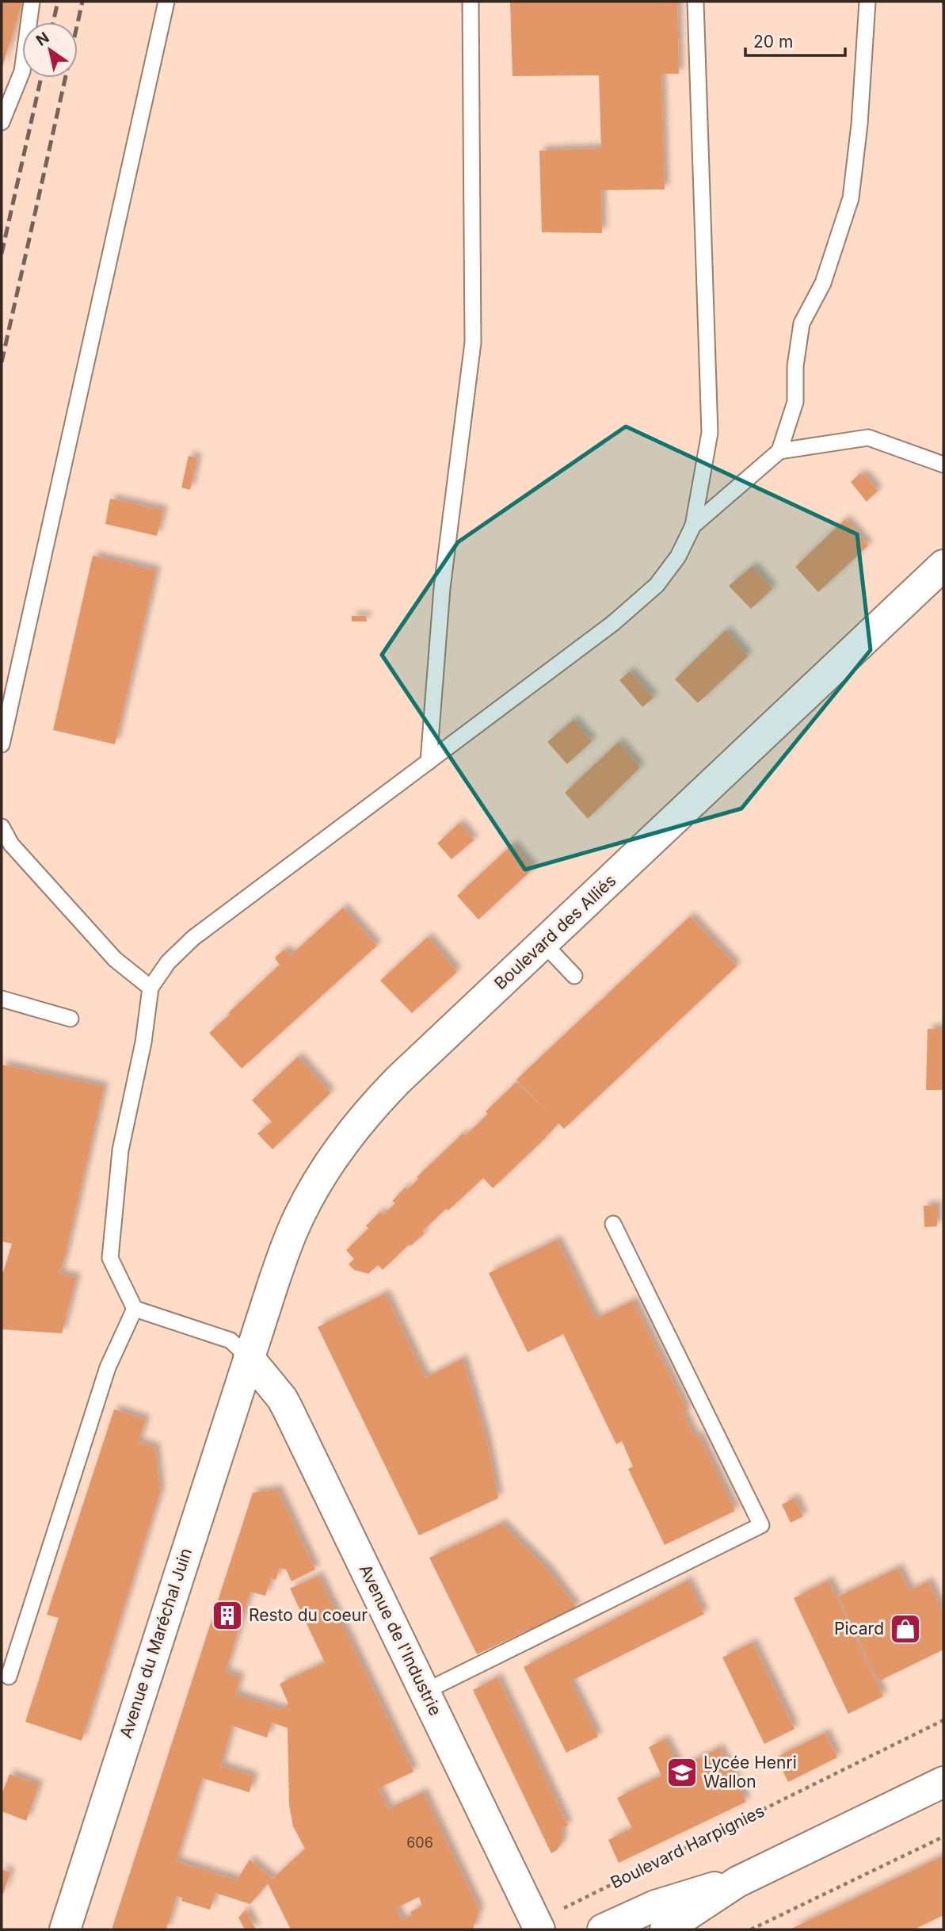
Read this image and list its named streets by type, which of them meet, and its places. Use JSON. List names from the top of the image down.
{
  "streets": {
    "main road": ["Boulevard des Alliés", "Avenue de l'Industrie", "Avenue du Maréchal Juin"],
    "path": ["Boulevard Harpignies"]
  },
  "crossings": [
    ["Boulevard des Alliés", "Avenue de l'Industrie"],
    ["Boulevard des Alliés", "Avenue du Maréchal Juin"],
    ["Avenue de l'Industrie", "Avenue du Maréchal Juin"],
    ["Avenue de l'Industrie", "Boulevard Harpignies"]
  ],
  "places": {
    "building": ["Resto du coeur"],
    "shop": ["Picard"],
    "school or university": ["Lycée Henri Wallon"]
  },
  "house_numbers": ["606"],
  "scale_bar": "20 m",
  "north": "top left"
}
